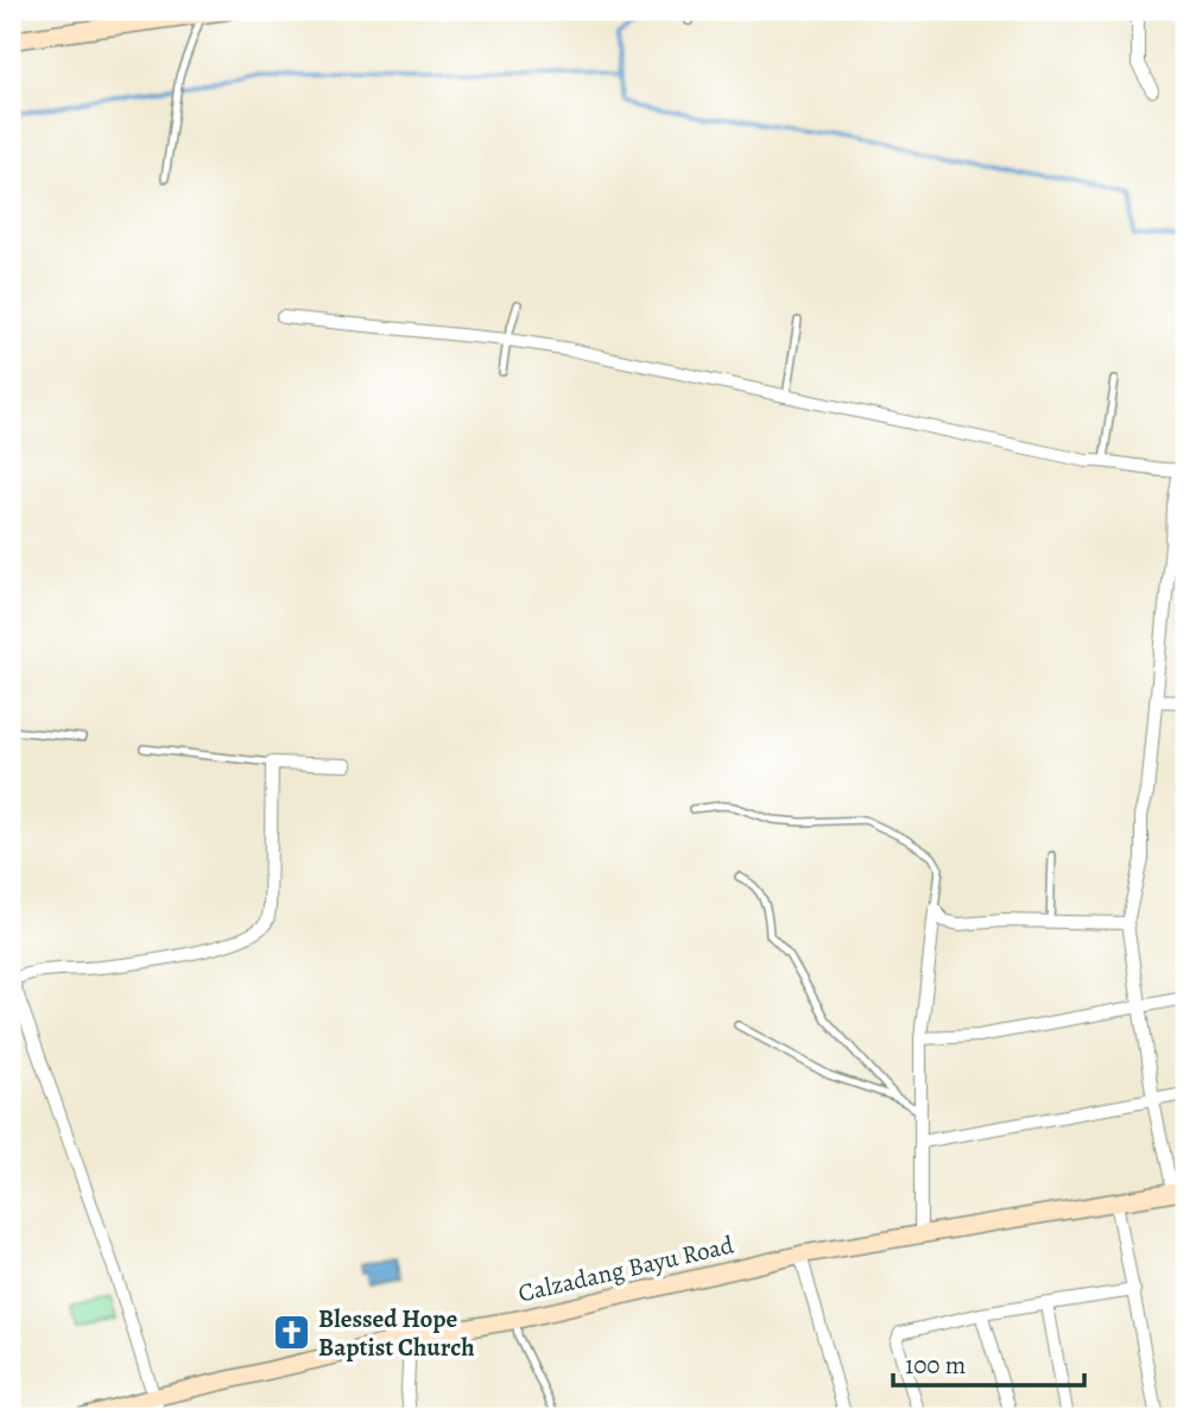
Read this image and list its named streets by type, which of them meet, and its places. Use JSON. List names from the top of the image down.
{
  "streets": {
    "street": ["Calzadang Bayu Road"]
  },
  "places": {
    "church": ["Blessed Hope Baptist Church"]
  },
  "scale_bar": "100 m"
}
